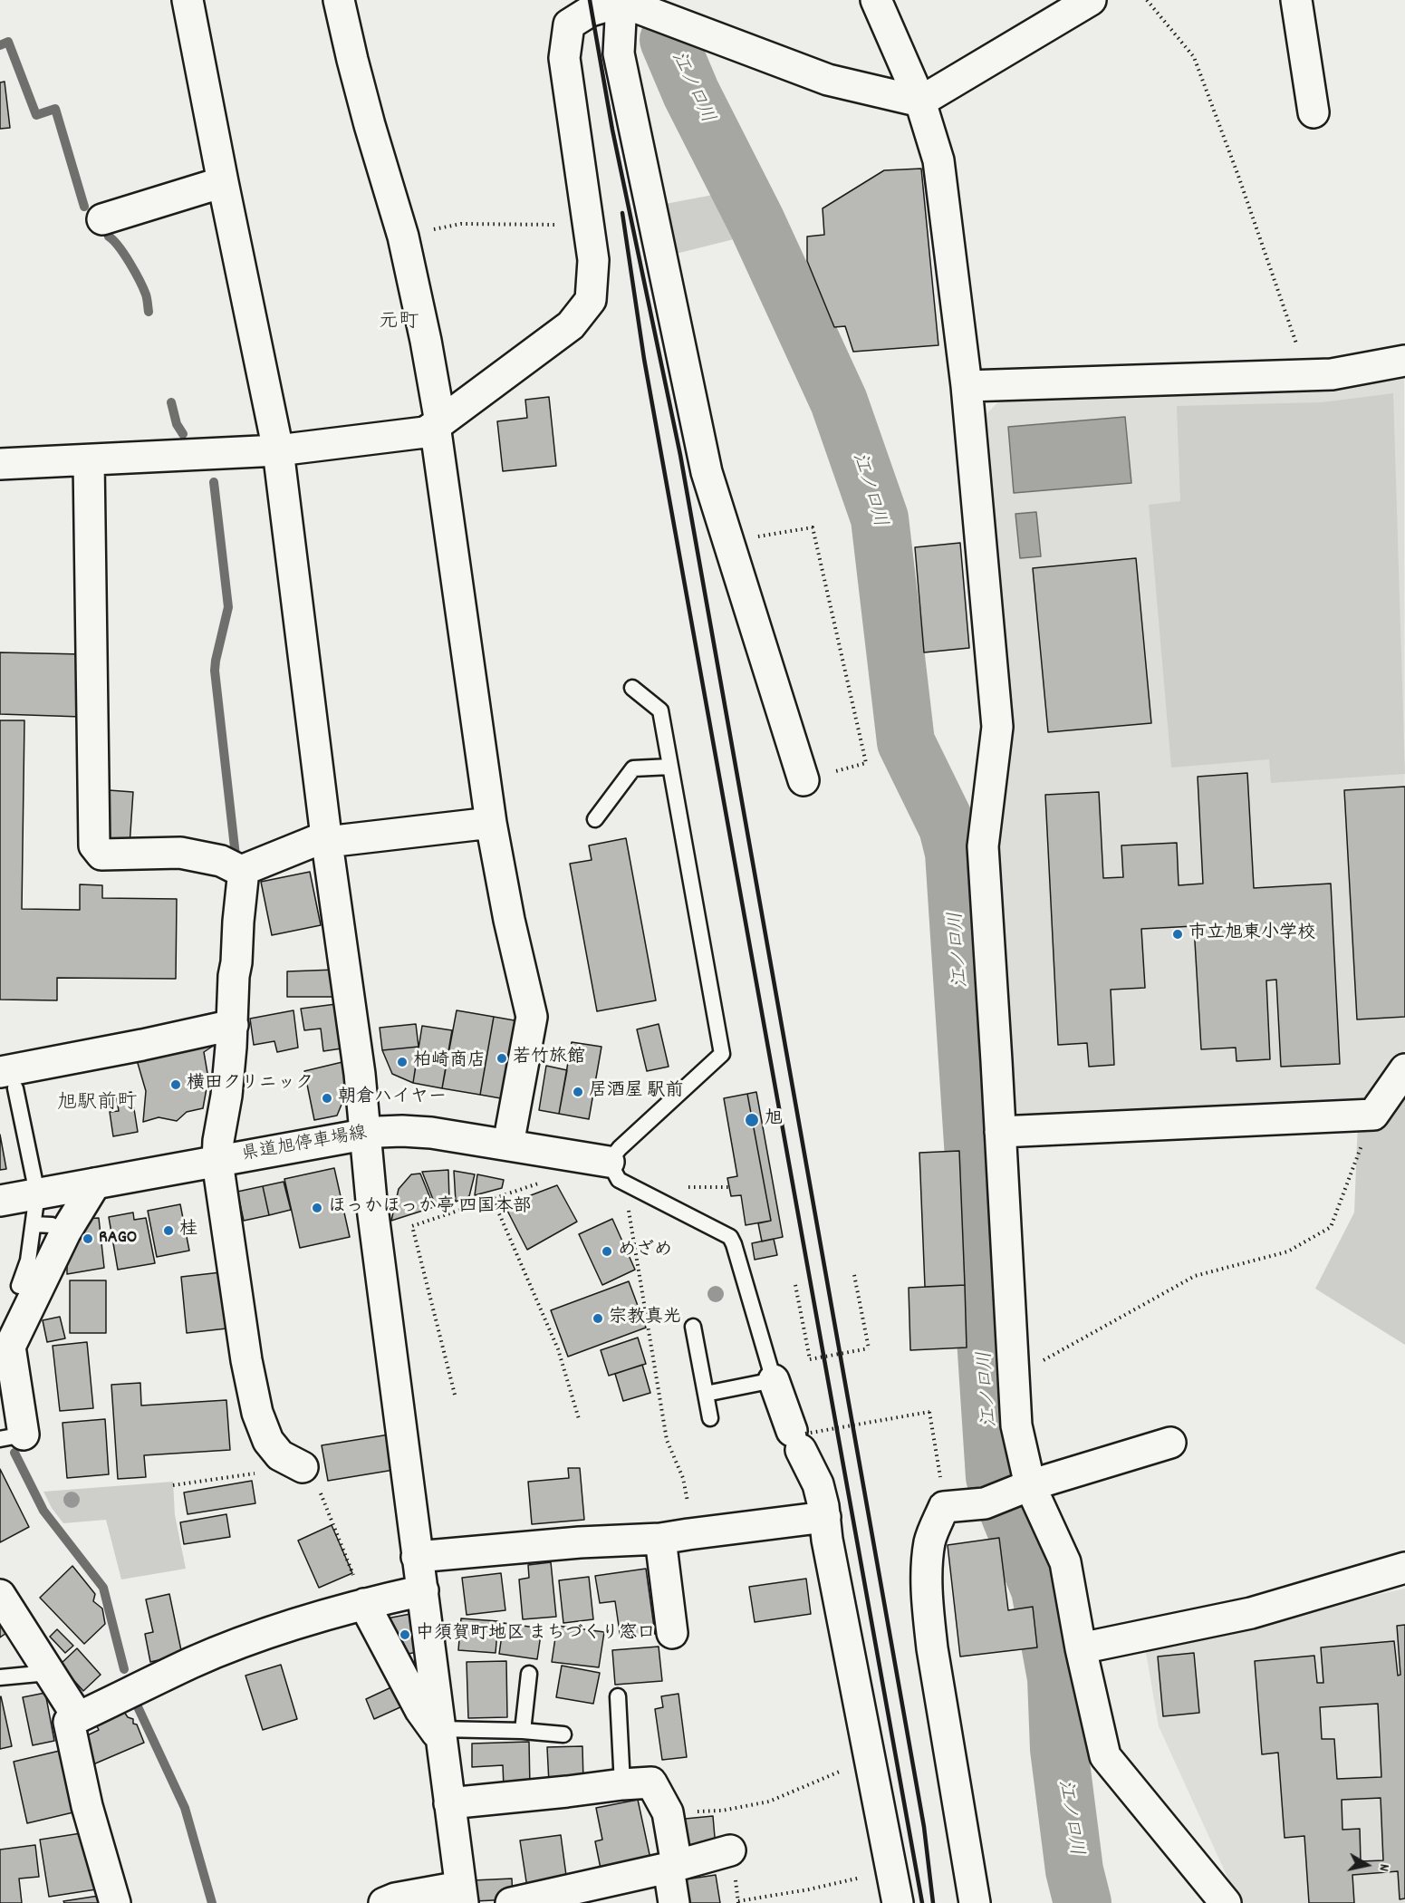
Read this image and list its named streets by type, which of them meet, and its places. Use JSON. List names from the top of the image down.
{
  "streets": {
    "street": ["県道旭停車場線"]
  },
  "districts": ["元町", "旭駅前町"],
  "water": ["江ノ口川"],
  "places": [
    "市立旭東小学校",
    "若竹旅館",
    "柏崎商店",
    "横田クリニック",
    "居酒屋 駅前",
    "朝倉ハイヤー",
    "旭",
    "ほっかほっか亭 四国本部",
    "桂",
    "RAGO",
    "めざめ",
    "宗教真光",
    "中須賀町地区 まちづくり窓口"
  ],
  "north": "right"
}
